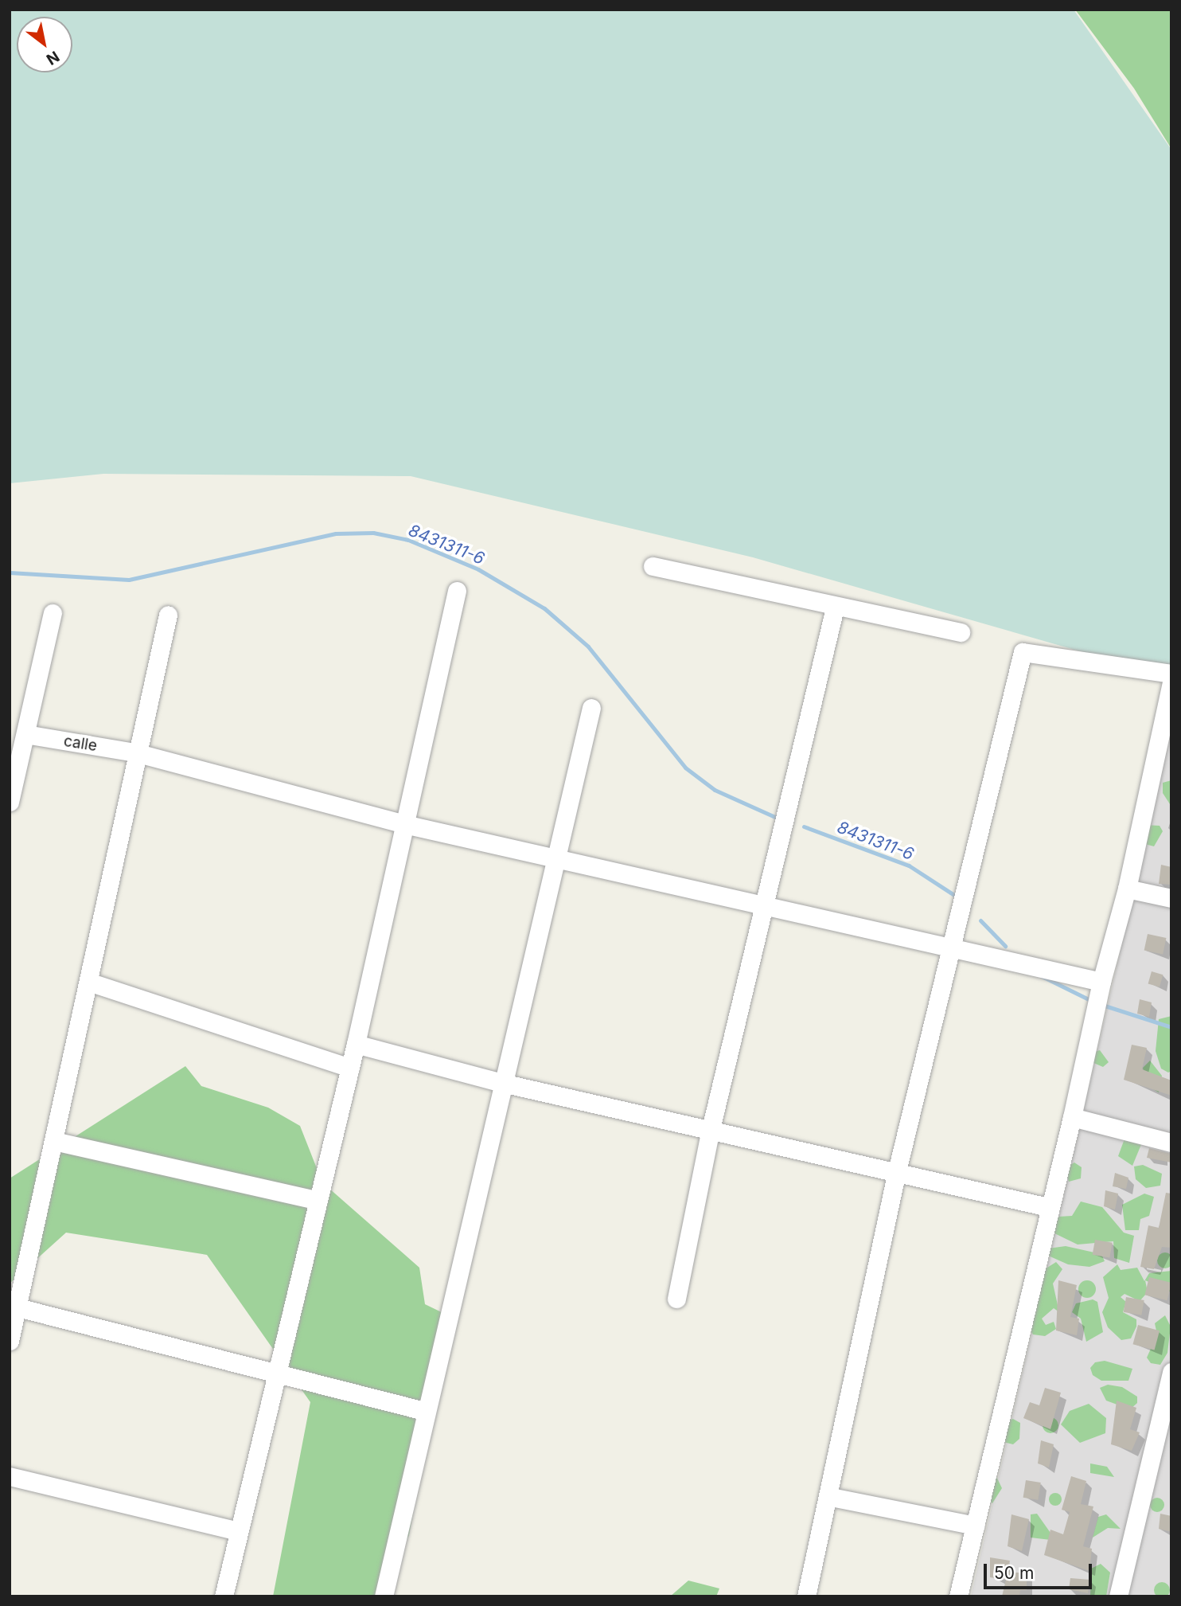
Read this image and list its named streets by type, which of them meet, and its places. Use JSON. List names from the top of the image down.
{
  "streets": {
    "street": ["calle"]
  },
  "water": ["8431311-6"],
  "scale_bar": "50 m",
  "north": "bottom right"
}
